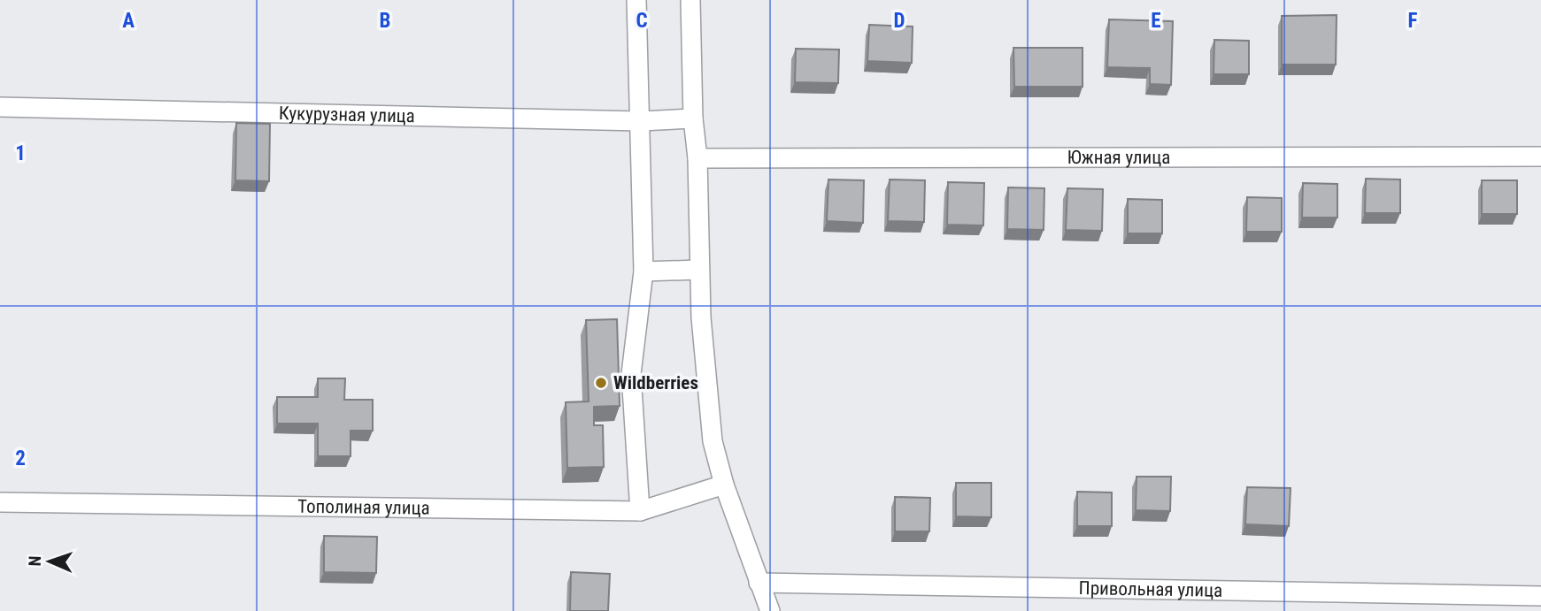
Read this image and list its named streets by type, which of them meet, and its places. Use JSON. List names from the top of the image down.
{
  "streets": {
    "street": [
      "Кукурузная улица",
      "Южная улица",
      "Тополиная улица",
      "Привольная улица"
    ]
  },
  "places": ["Wildberries"],
  "north": "left",
  "grid": {
    "columns": [
      "A",
      "B",
      "C",
      "D",
      "E",
      "F"
    ],
    "rows": ["1", "2"]
  }
}
